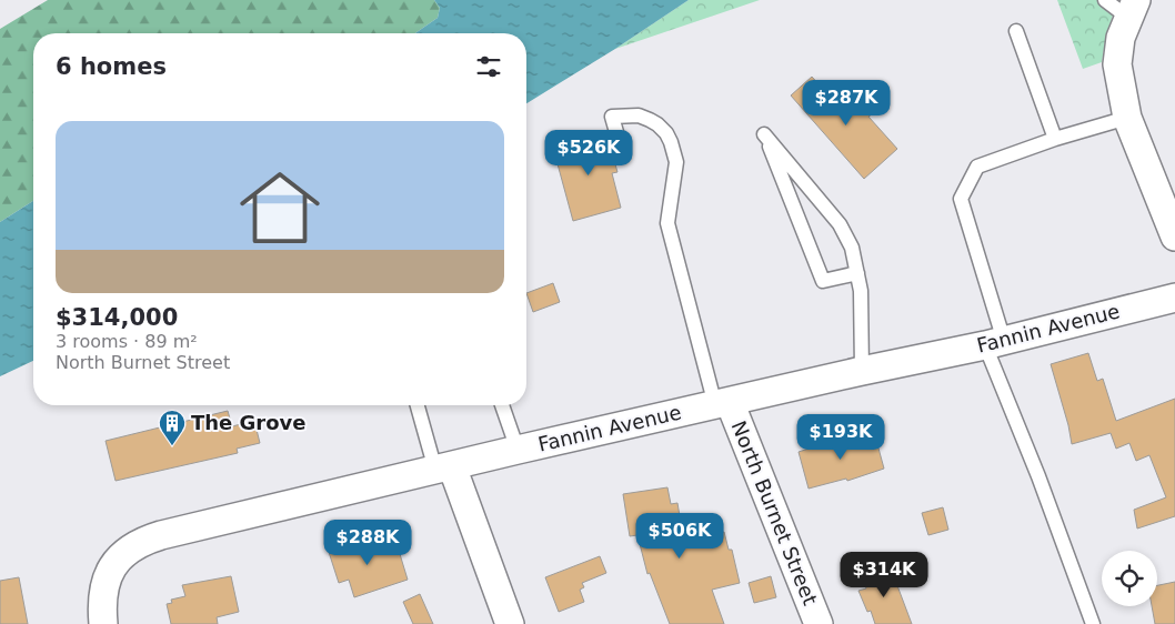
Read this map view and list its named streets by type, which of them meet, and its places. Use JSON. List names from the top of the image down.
{
  "streets": {
    "street": ["Fannin Avenue", "North Burnet Street"]
  },
  "crossings": [
    ["Fannin Avenue", "North Burnet Street"]
  ],
  "places": {
    "building": ["The Grove"]
  },
  "page": {
    "heading": "6 homes",
    "price": [
      "$287K",
      "$526K",
      "$193K",
      "$506K",
      "$288K",
      "$314K"
    ],
    "list": [
      {
        "name": "$314,000",
        "note": "3 rooms · 89 m² · North Burnet Street"
      }
    ]
  }
}
